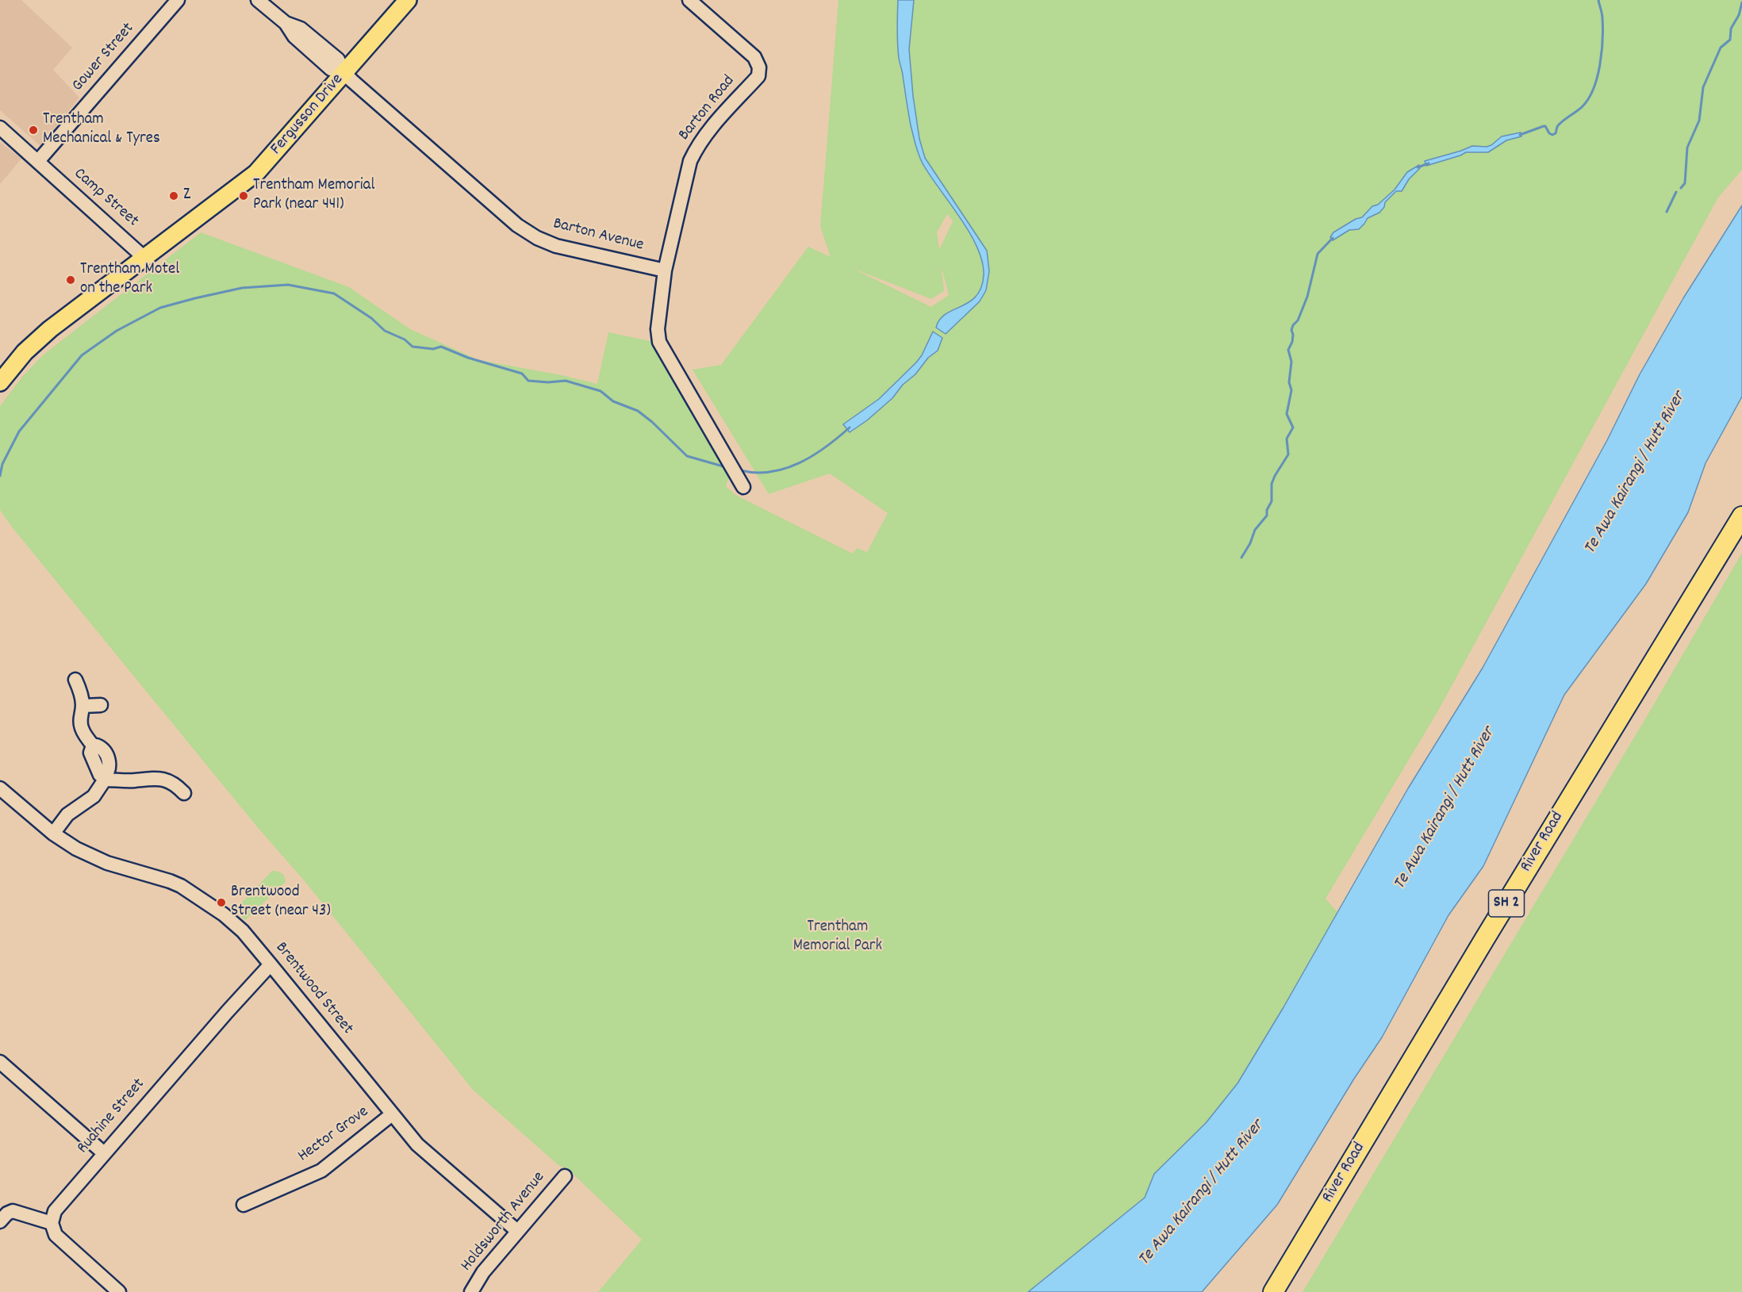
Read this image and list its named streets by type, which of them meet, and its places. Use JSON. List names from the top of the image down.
{
  "streets": {
    "highway": ["River Road", "SH 2"],
    "main road": ["Fergusson Drive"],
    "street": [
      "Gower Street",
      "Barton Road",
      "Camp Street",
      "Barton Avenue",
      "Brentwood Street",
      "Ruahine Street",
      "Hector Grove",
      "Holdsworth Avenue"
    ]
  },
  "crossings": [
    ["Gower Street", "Camp Street"],
    ["Barton Road", "Barton Avenue"],
    ["Fergusson Drive", "Camp Street"],
    ["Fergusson Drive", "Barton Avenue"],
    ["Brentwood Street", "Ruahine Street"],
    ["Brentwood Street", "Hector Grove"],
    ["Brentwood Street", "Holdsworth Avenue"]
  ],
  "water": ["Te Awa Kairangi / Hutt River"],
  "parks": ["Trentham Memorial Park"],
  "places": [
    "Trentham Mechanical & Tyres",
    "Z",
    "Trentham Memorial Park (near 441)",
    "Trentham Motel on the Park",
    "Brentwood Street (near 43)"
  ]
}
